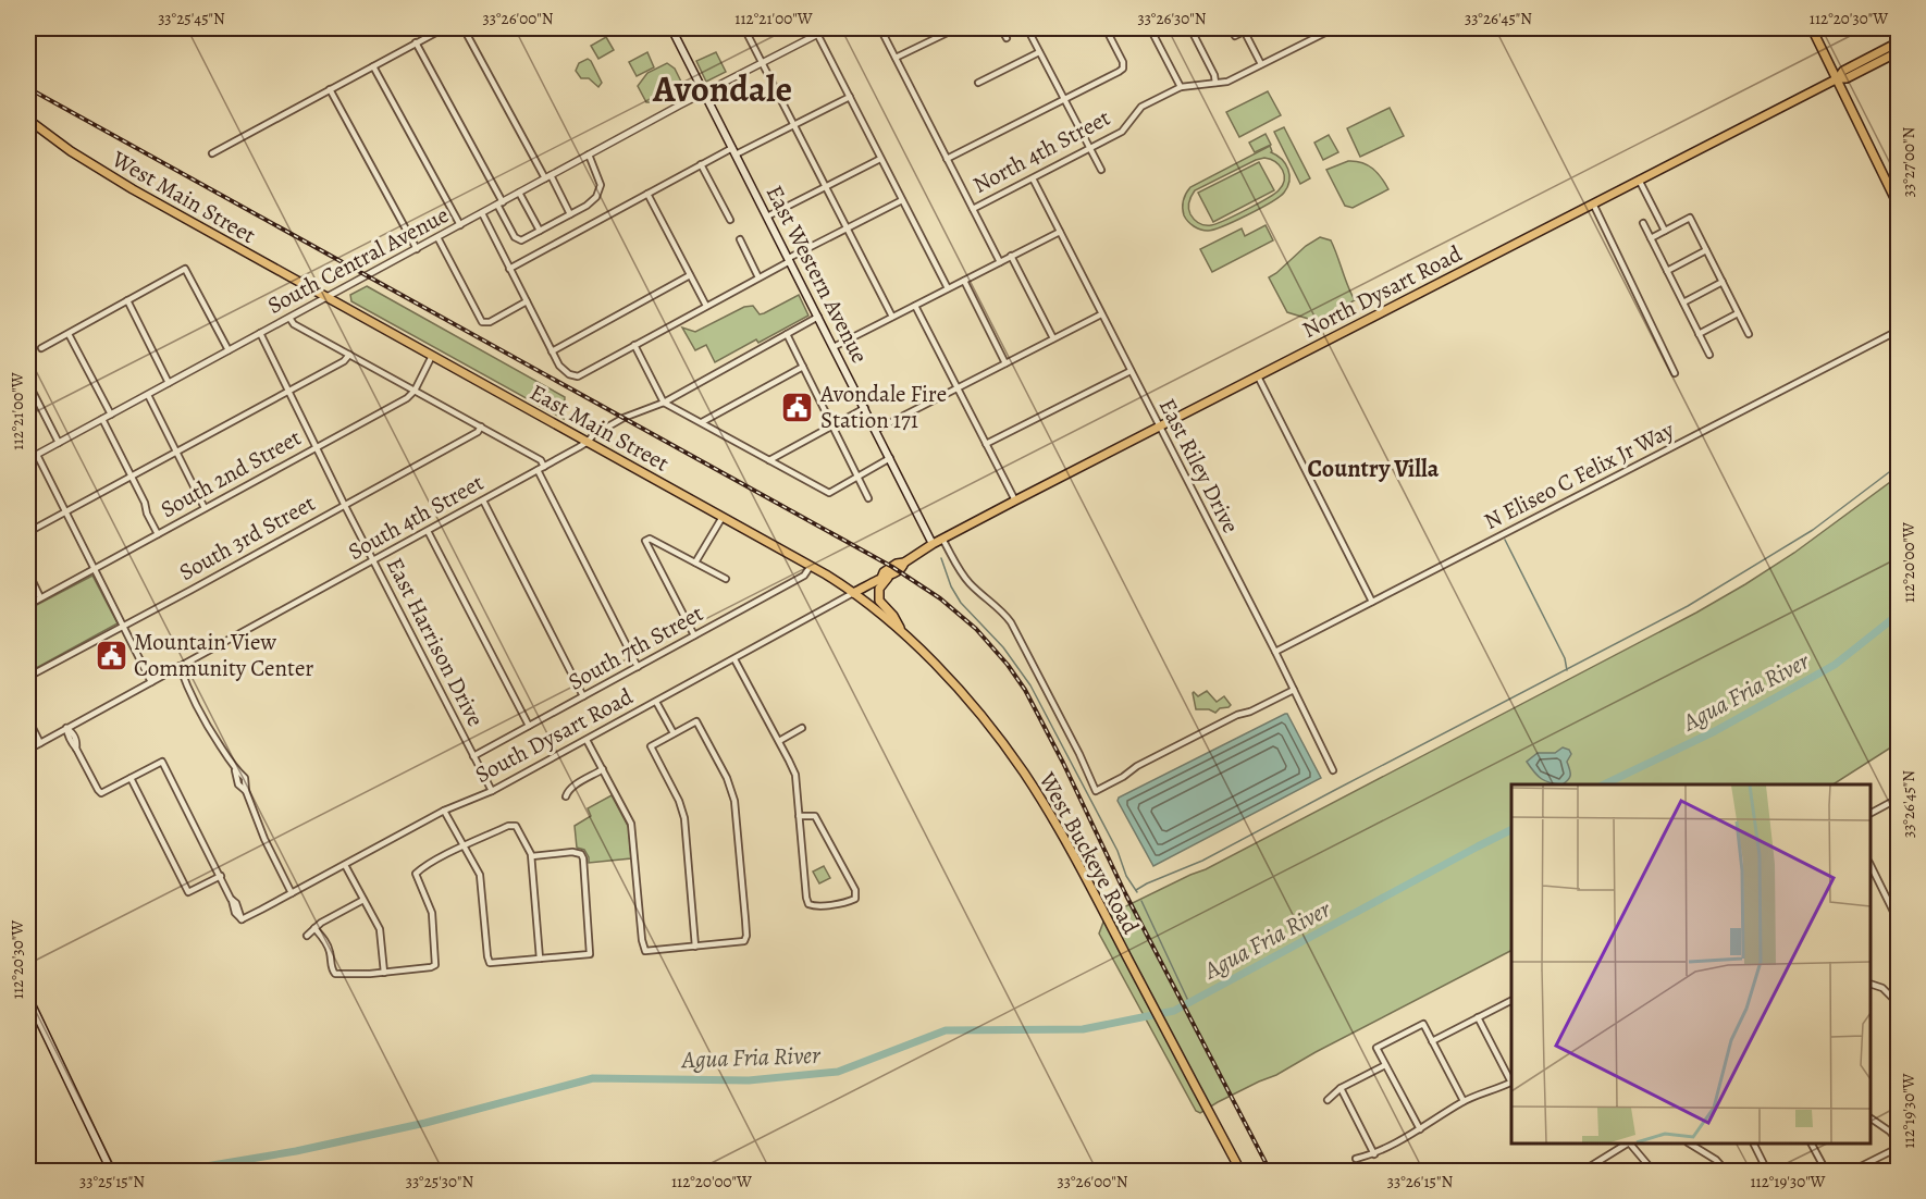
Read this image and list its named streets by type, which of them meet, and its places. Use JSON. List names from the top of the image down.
{
  "streets": {
    "main road": [
      "West Main Street",
      "East Western Avenue",
      "North Dysart Road",
      "East Main Street",
      "South Dysart Road",
      "West Buckeye Road"
    ],
    "street": [
      "North 4th Street",
      "South Central Avenue",
      "East Riley Drive",
      "South 2nd Street",
      "N Eliseo C Felix Jr Way",
      "South 4th Street",
      "South 3rd Street",
      "East Harrison Drive",
      "South 7th Street"
    ]
  },
  "crossings": [
    ["North 4th Street", "East Riley Drive"],
    ["West Main Street", "South Central Avenue"],
    ["West Main Street", "East Main Street"],
    ["South Central Avenue", "East Western Avenue"],
    ["South Central Avenue", "East Main Street"],
    ["South Central Avenue", "East Harrison Drive"],
    ["East Western Avenue", "South 4th Street"],
    ["East Western Avenue", "South Dysart Road"],
    ["North Dysart Road", "East Riley Drive"],
    ["North Dysart Road", "South Dysart Road"],
    ["East Main Street", "South 2nd Street"],
    ["East Main Street", "South 4th Street"],
    ["East Main Street", "South 7th Street"],
    ["East Main Street", "South Dysart Road"],
    ["East Main Street", "West Buckeye Road"],
    ["East Riley Drive", "N Eliseo C Felix Jr Way"],
    ["South 2nd Street", "East Harrison Drive"],
    ["South 4th Street", "East Harrison Drive"],
    ["South 3rd Street", "East Harrison Drive"],
    ["East Harrison Drive", "South 7th Street"],
    ["East Harrison Drive", "South Dysart Road"],
    ["South Dysart Road", "West Buckeye Road"]
  ],
  "districts": ["Avondale", "Country Villa"],
  "water": ["Agua Fria River"],
  "places": {
    "public building": ["Avondale Fire Station 171", "Mountain View Community Center"]
  },
  "coordinates": [
    "33°25'45\"N",
    "33°26'00\"N",
    "112°21'00\"W",
    "33°26'30\"N",
    "33°26'45\"N",
    "112°20'30\"W",
    "33°27'00\"N",
    "112°20'00\"W",
    "112°19'30\"W",
    "33°25'15\"N",
    "33°25'30\"N",
    "33°26'15\"N"
  ]
}
